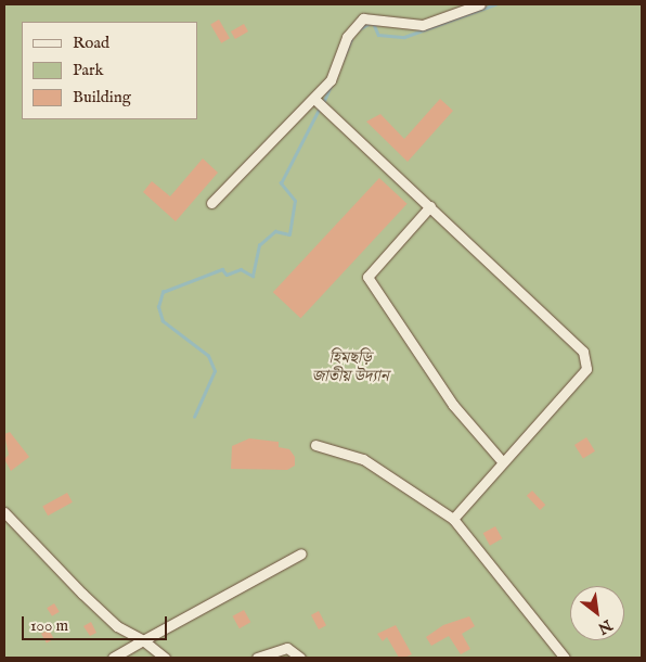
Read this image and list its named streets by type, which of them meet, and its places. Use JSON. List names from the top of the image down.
{
  "parks": ["হিমছড়ি জাতীয় উদ্যান"],
  "legend": ["Road", "Park", "Building"],
  "scale_bar": "100 m",
  "north": "bottom right"
}
